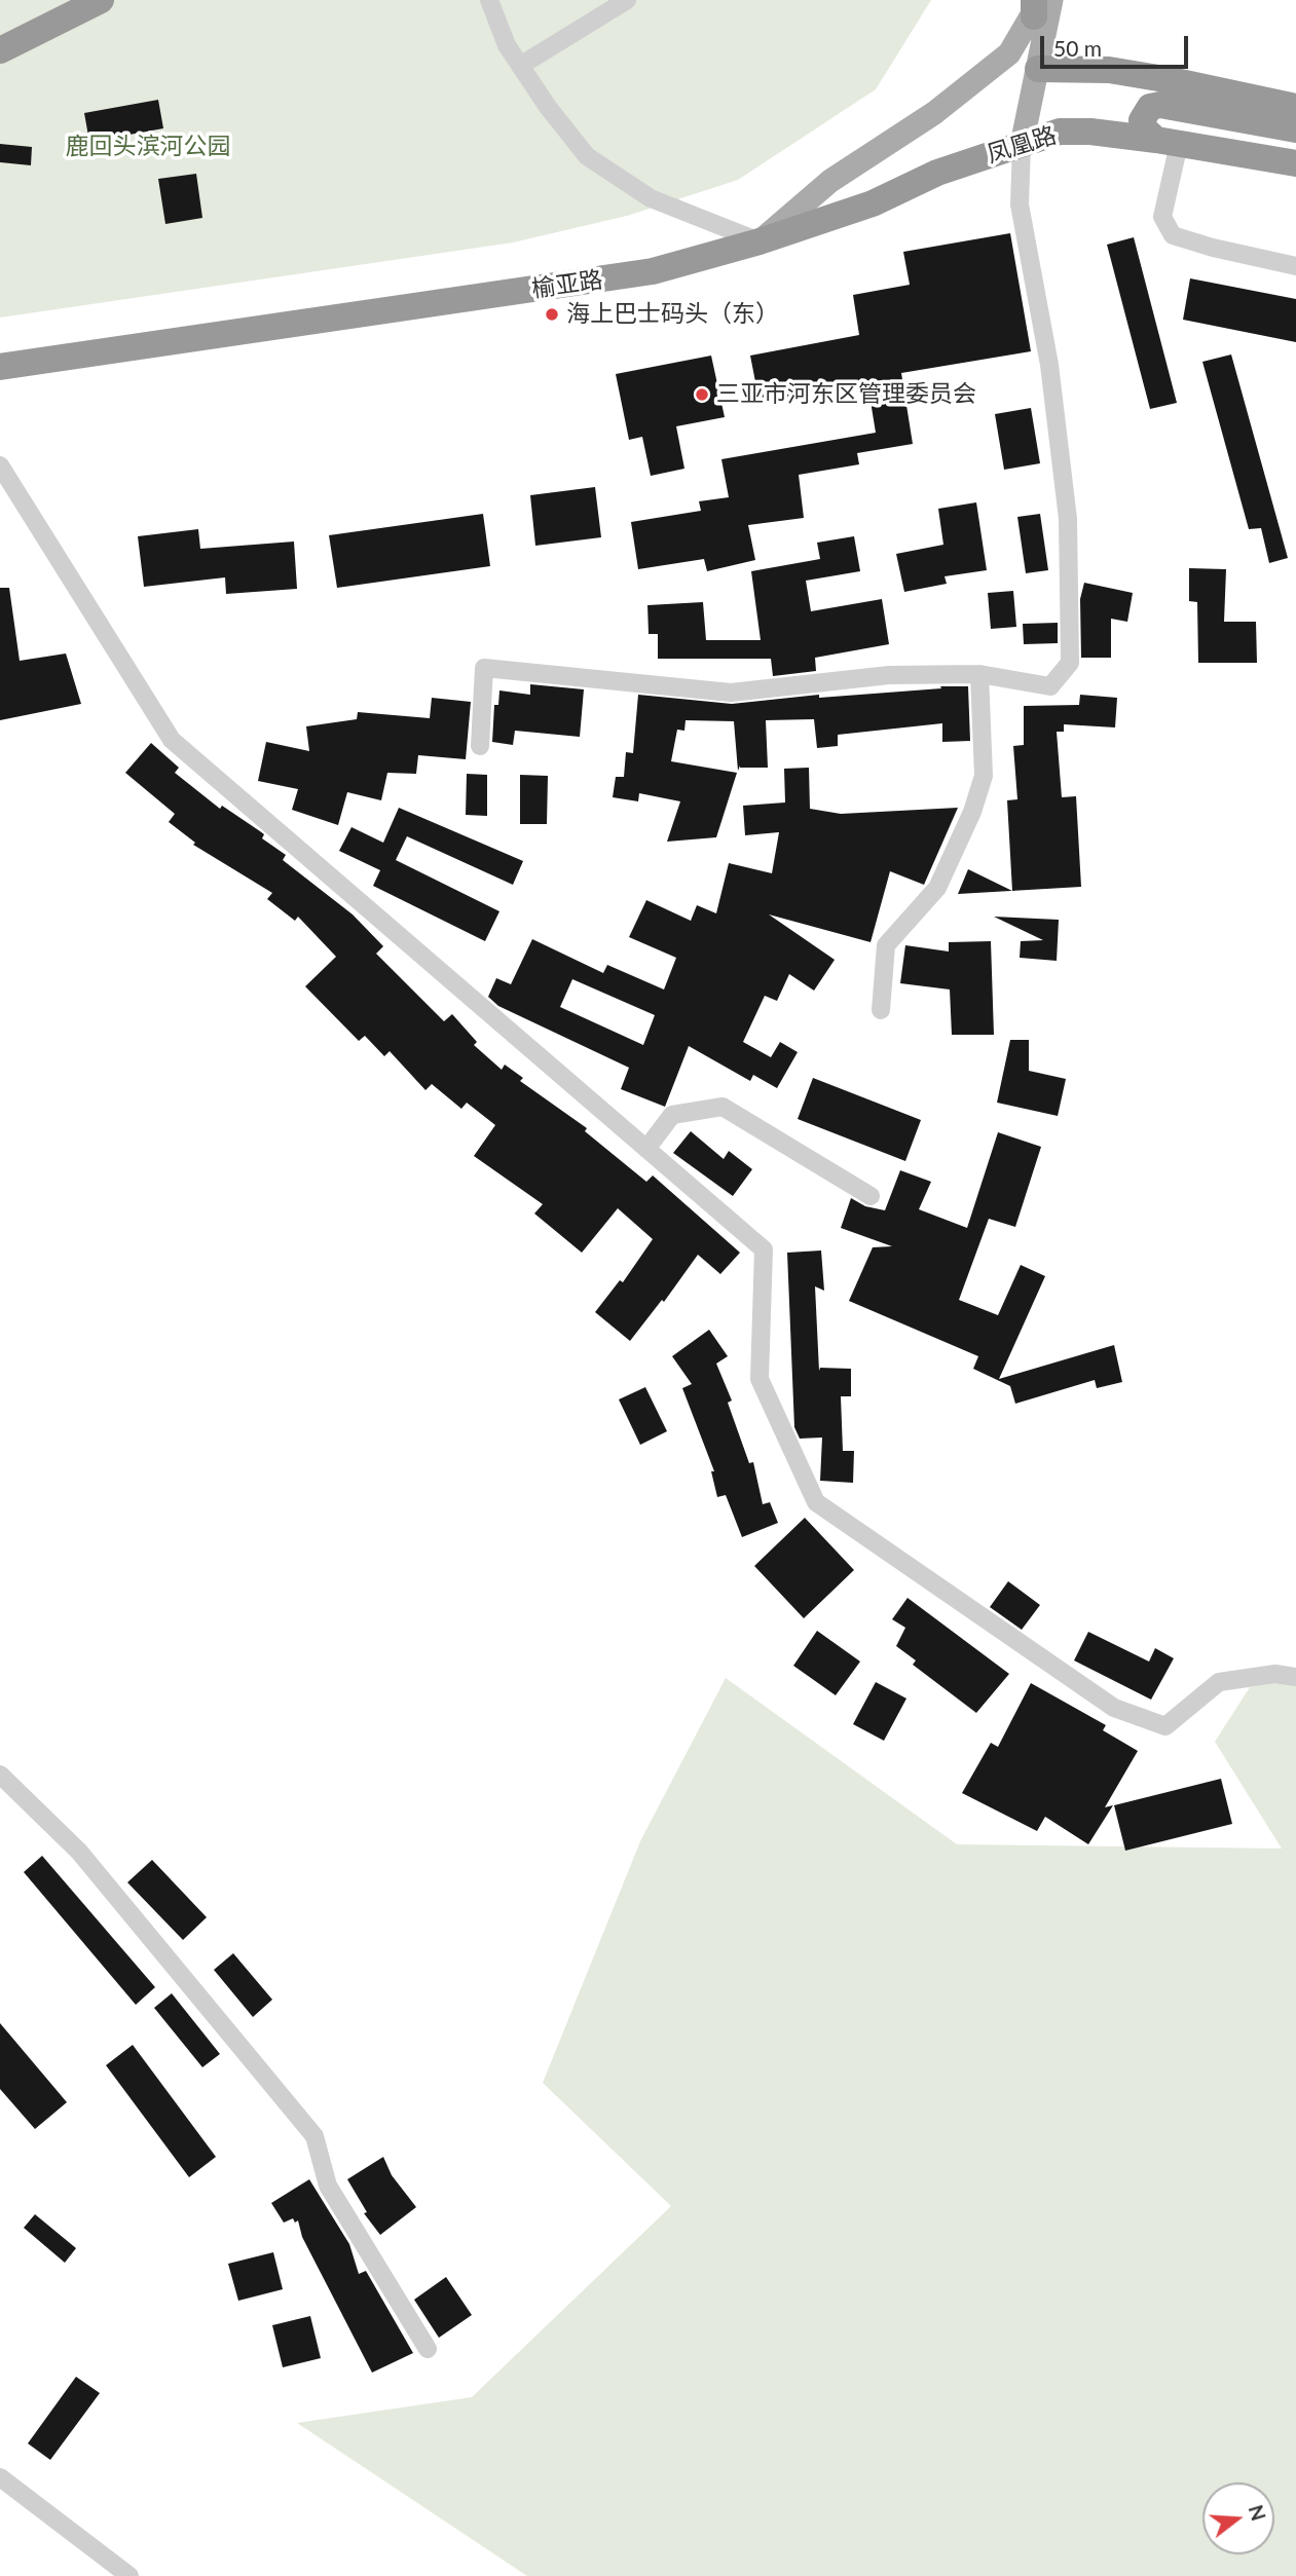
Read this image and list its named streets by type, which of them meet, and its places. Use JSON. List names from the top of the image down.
{
  "streets": {
    "highway": ["凤凰路", "榆亚路"]
  },
  "crossings": [
    ["凤凰路", "榆亚路"]
  ],
  "parks": ["鹿回头滨河公园"],
  "places": ["海上巴士码头（东）", "三亚市河东区管理委员会"],
  "scale_bar": "50 m",
  "north": "right"
}
